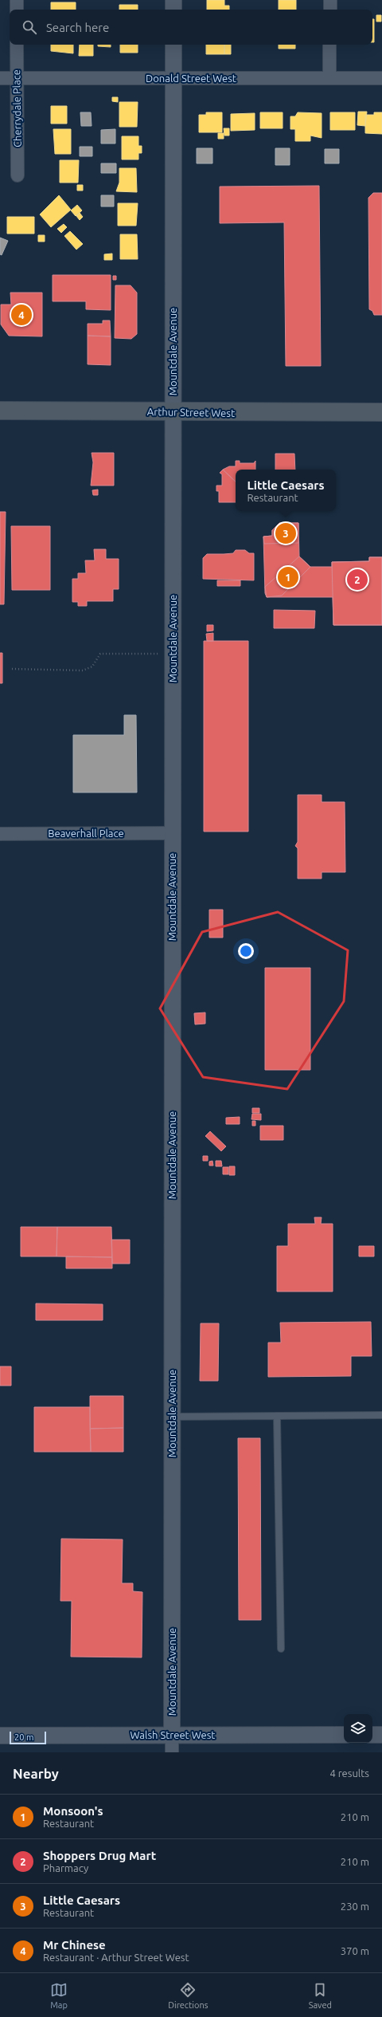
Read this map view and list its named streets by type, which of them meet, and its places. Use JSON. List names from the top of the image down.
{
  "streets": {
    "main road": ["Arthur Street West"],
    "street": [
      "Donald Street West",
      "Cherrydale Place",
      "Mountdale Avenue",
      "Beaverhall Place",
      "Walsh Street West"
    ]
  },
  "crossings": [
    ["Donald Street West", "Cherrydale Place"],
    ["Donald Street West", "Mountdale Avenue"],
    ["Mountdale Avenue", "Arthur Street West"],
    ["Mountdale Avenue", "Beaverhall Place"],
    ["Mountdale Avenue", "Walsh Street West"]
  ],
  "scale_bar": "20 m",
  "page": {
    "search": "Search here",
    "pins": [
      "4",
      "3",
      "1",
      "2"
    ],
    "popup": ["Little Caesars", "Restaurant"],
    "scale": "20 m",
    "heading": ["Nearby", "4 results"],
    "list": [
      {
        "mark": "1",
        "name": "Monsoon's",
        "note": "Restaurant",
        "value": "210 m"
      },
      {
        "mark": "2",
        "name": "Shoppers Drug Mart",
        "note": "Pharmacy",
        "value": "210 m"
      },
      {
        "mark": "3",
        "name": "Little Caesars",
        "note": "Restaurant",
        "value": "230 m"
      },
      {
        "mark": "4",
        "name": "Mr Chinese",
        "note": "Restaurant · Arthur Street West",
        "value": "370 m"
      }
    ],
    "nav": ["Map", "Directions", "Saved"]
  }
}
